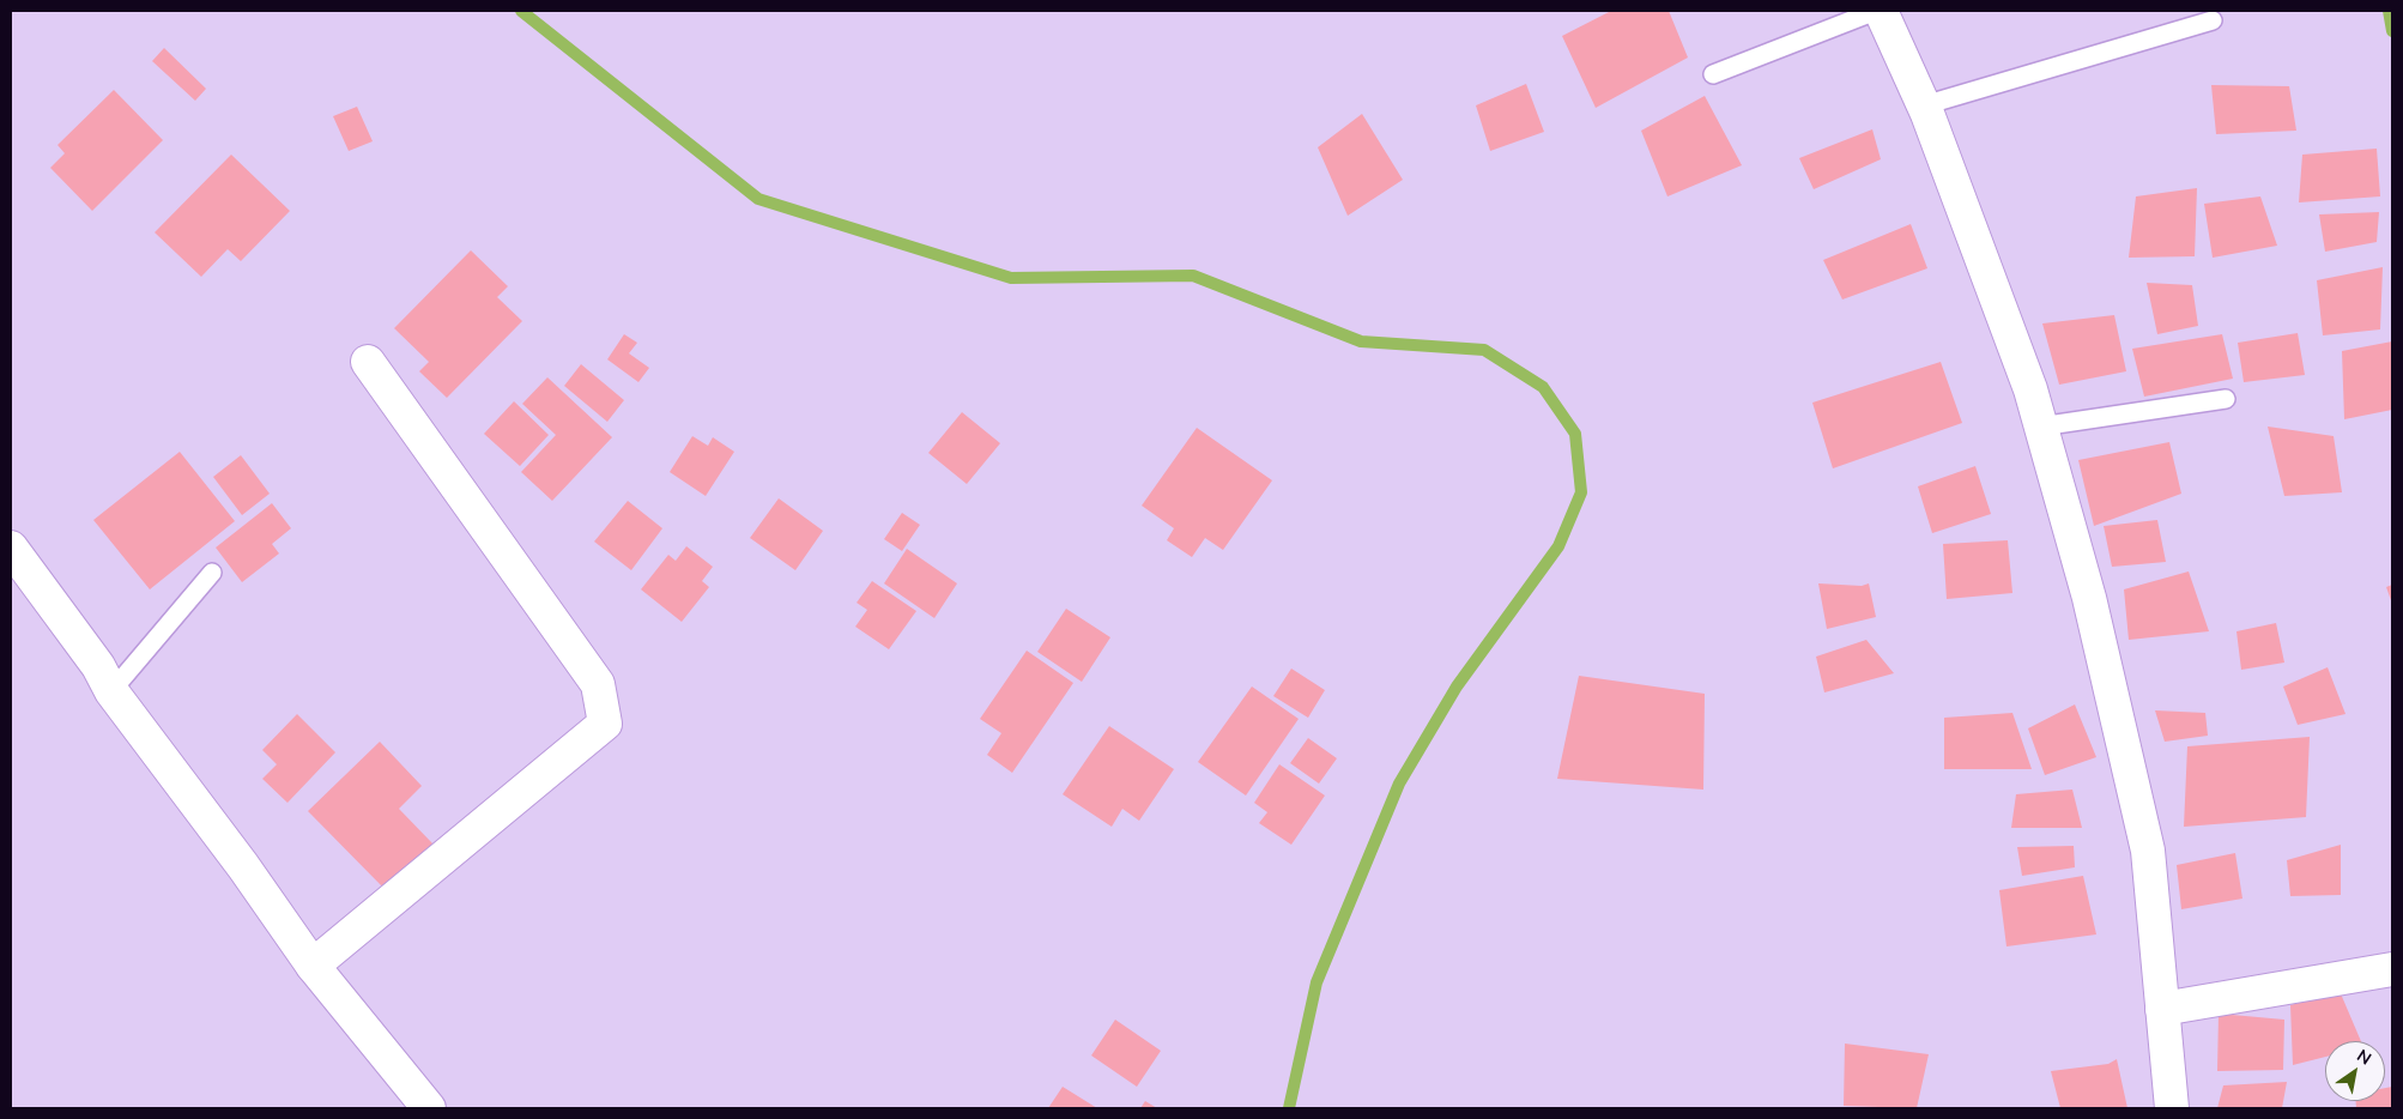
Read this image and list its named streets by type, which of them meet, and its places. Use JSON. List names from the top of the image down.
{
  "north": "top right"
}
